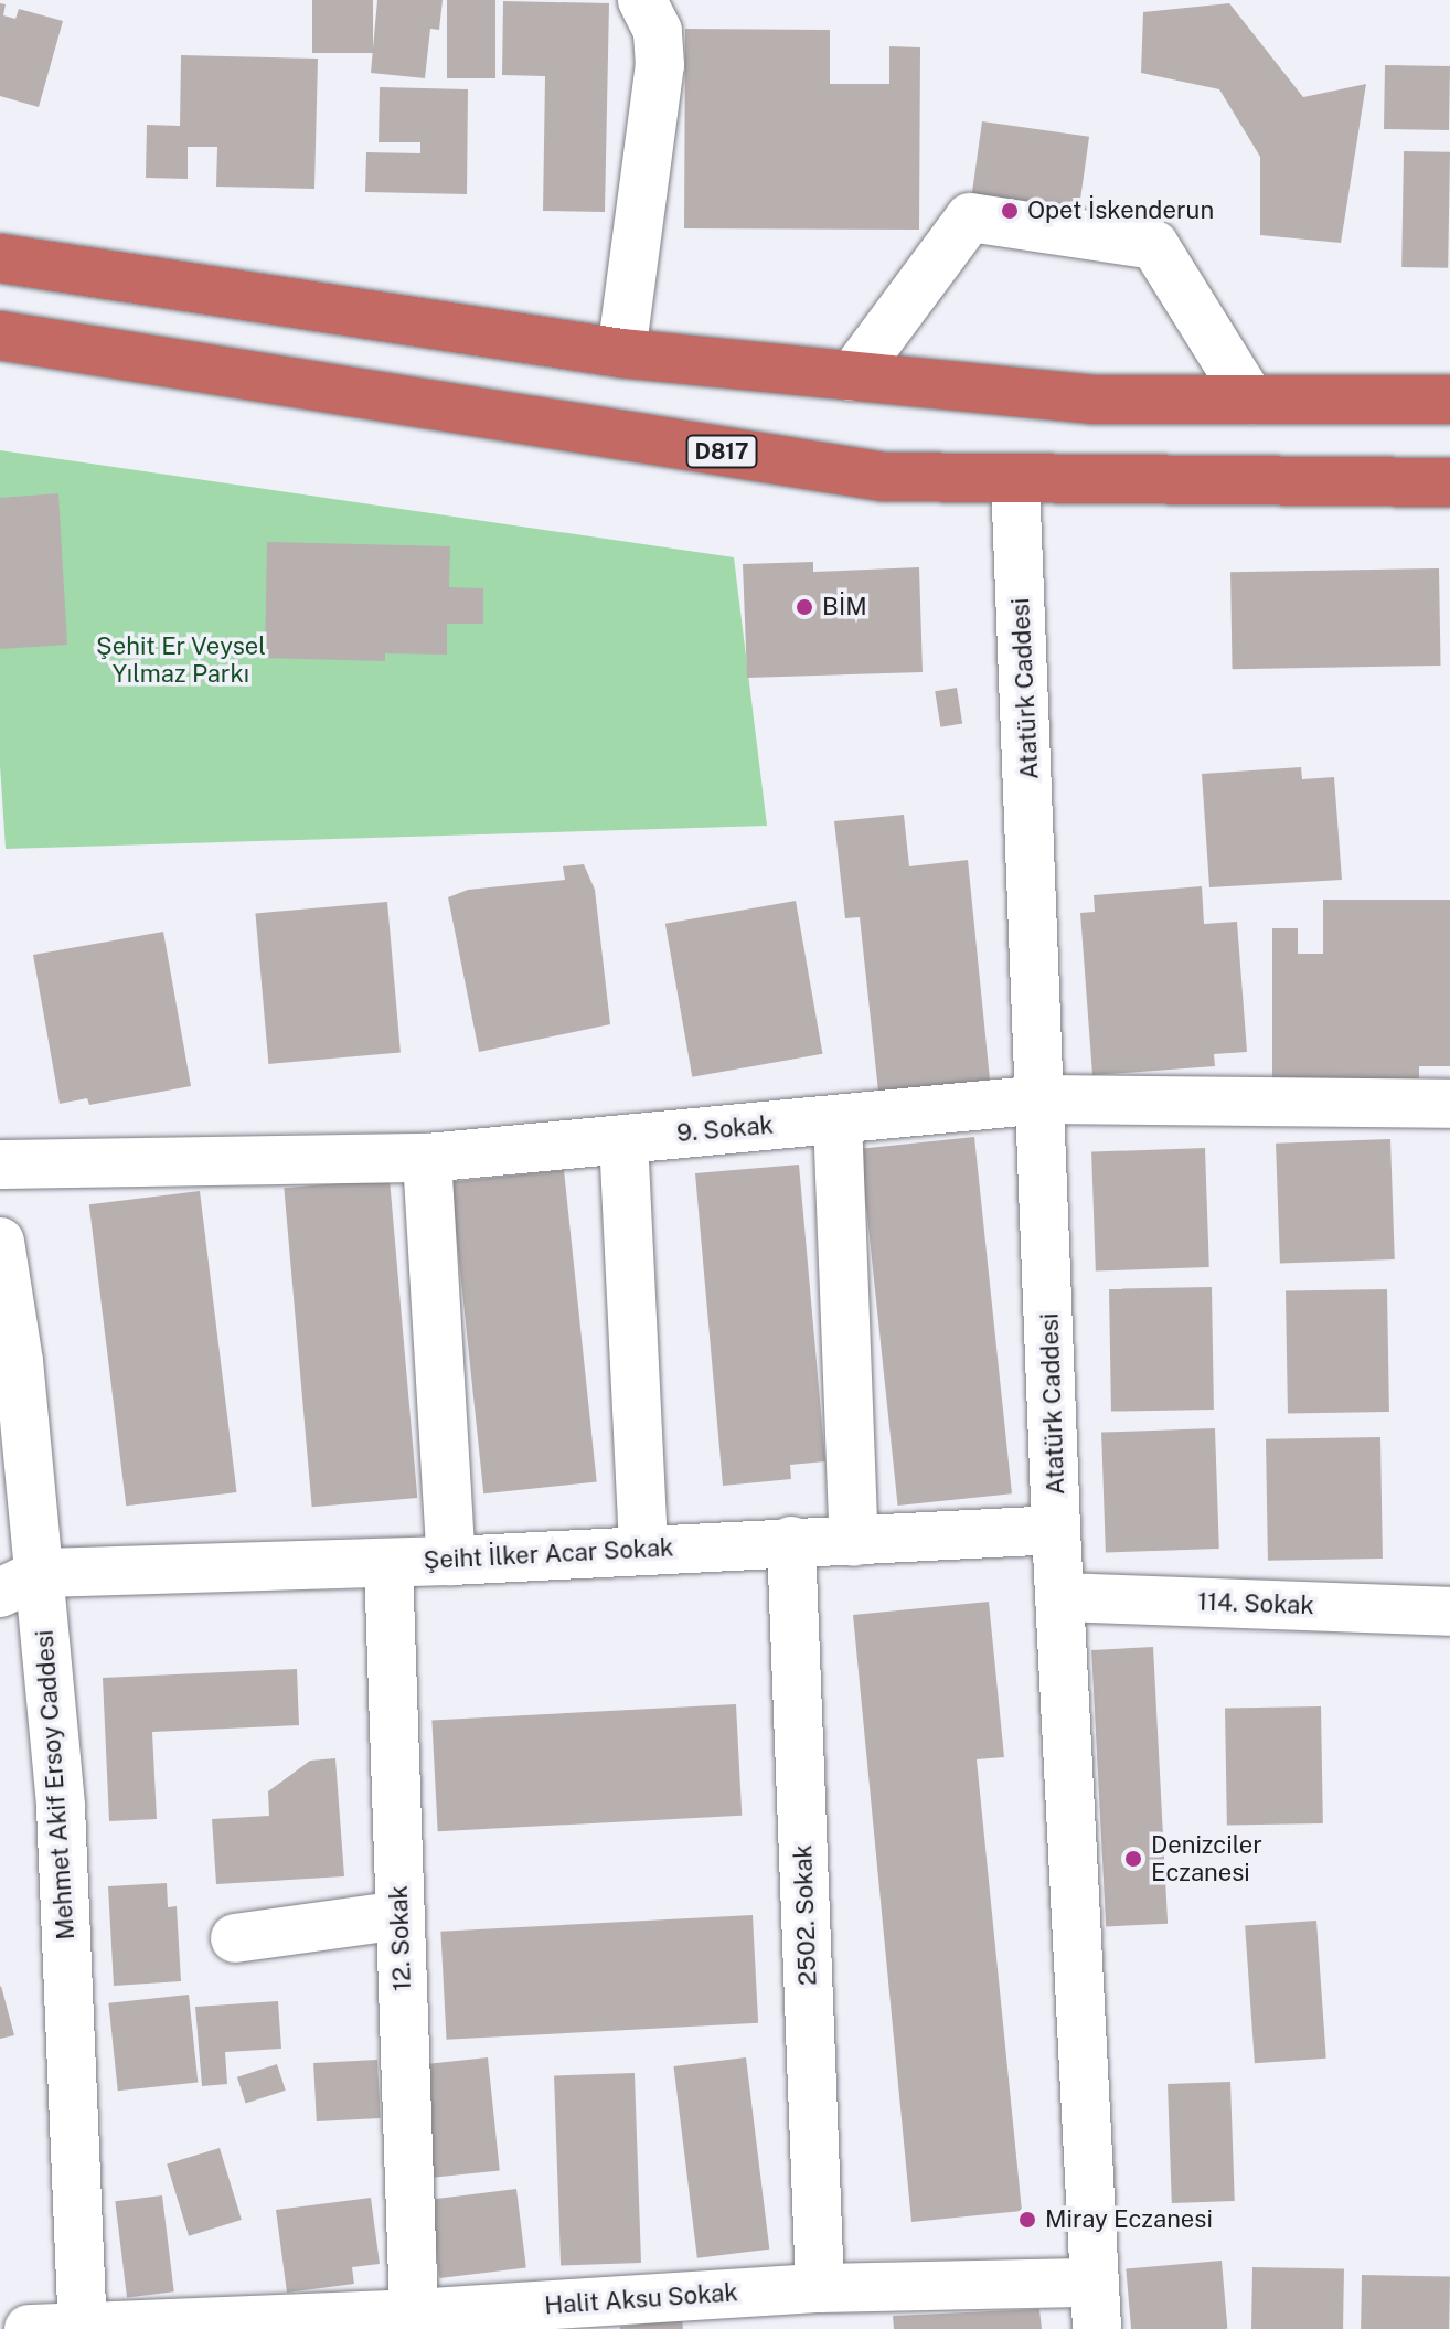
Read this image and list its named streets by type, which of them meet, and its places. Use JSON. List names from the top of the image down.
{
  "streets": {
    "highway": ["D817"],
    "street": [
      "Atatürk Caddesi",
      "9. Sokak",
      "Şeiht İlker Acar Sokak",
      "114. Sokak",
      "Mehmet Akif Ersoy Caddesi",
      "2502. Sokak",
      "12. Sokak",
      "Halit Aksu Sokak"
    ]
  },
  "crossings": [
    ["D817", "Atatürk Caddesi"],
    ["Atatürk Caddesi", "9. Sokak"],
    ["Atatürk Caddesi", "Şeiht İlker Acar Sokak"],
    ["Atatürk Caddesi", "114. Sokak"],
    ["Atatürk Caddesi", "Halit Aksu Sokak"],
    ["Şeiht İlker Acar Sokak", "Mehmet Akif Ersoy Caddesi"],
    ["Şeiht İlker Acar Sokak", "2502. Sokak"],
    ["Şeiht İlker Acar Sokak", "12. Sokak"],
    ["Mehmet Akif Ersoy Caddesi", "Halit Aksu Sokak"],
    ["2502. Sokak", "Halit Aksu Sokak"],
    ["12. Sokak", "Halit Aksu Sokak"]
  ],
  "parks": ["Şehit Er Veysel Yılmaz Parkı"],
  "places": [
    "Opet İskenderun",
    "BİM",
    "Denizciler Eczanesi",
    "Miray Eczanesi"
  ]
}
